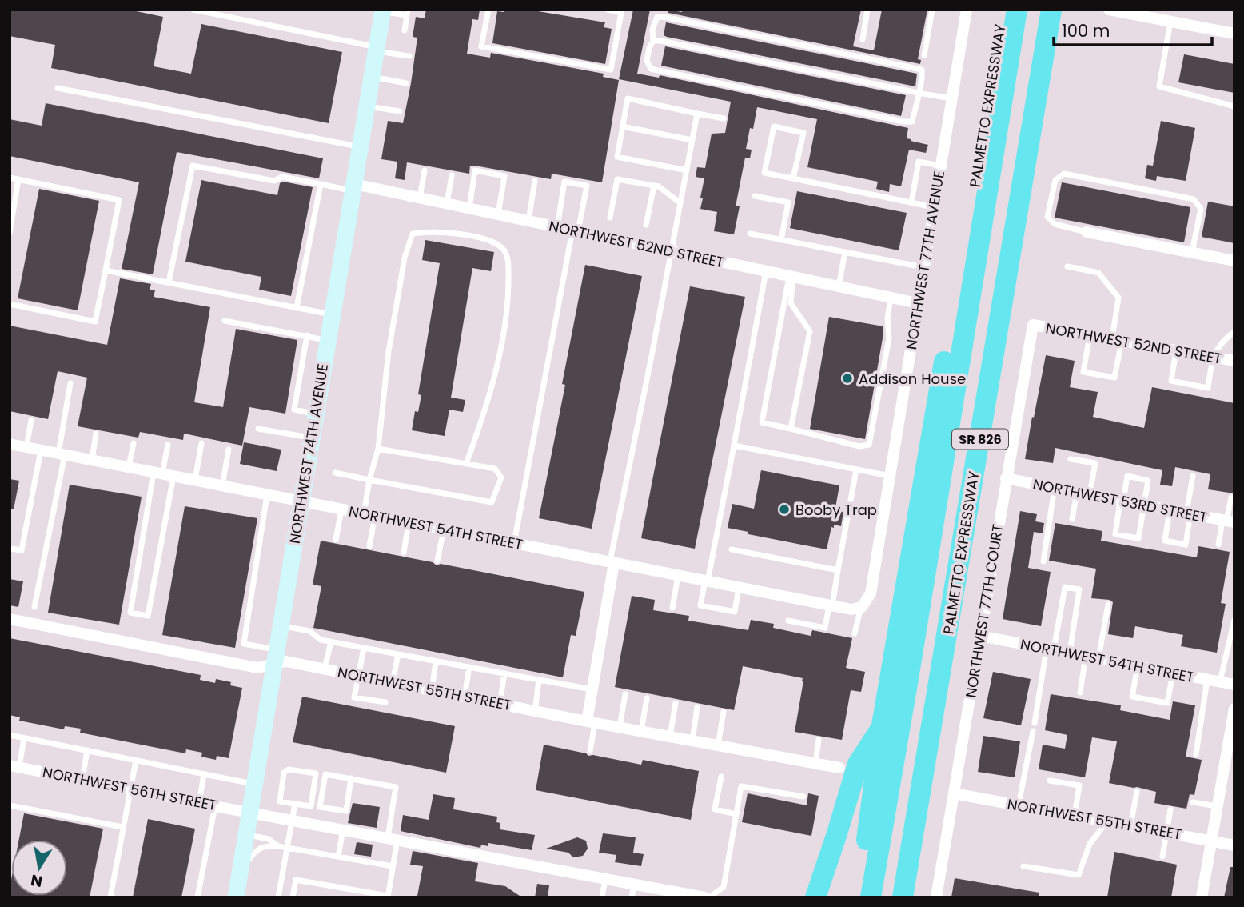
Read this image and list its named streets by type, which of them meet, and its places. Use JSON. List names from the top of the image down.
{
  "streets": {
    "highway": ["PALMETTO EXPRESSWAY", "SR 826"],
    "street": [
      "NORTHWEST 52ND STREET",
      "NORTHWEST 77TH AVENUE",
      "NORTHWEST 74TH AVENUE",
      "NORTHWEST 53RD STREET",
      "NORTHWEST 54TH STREET",
      "NORTHWEST 77TH COURT",
      "NORTHWEST 55TH STREET",
      "NORTHWEST 56TH STREET"
    ]
  },
  "crossings": [
    ["NORTHWEST 52ND STREET", "NORTHWEST 77TH AVENUE"],
    ["NORTHWEST 52ND STREET", "NORTHWEST 74TH AVENUE"],
    ["NORTHWEST 52ND STREET", "NORTHWEST 77TH COURT"],
    ["NORTHWEST 77TH AVENUE", "NORTHWEST 54TH STREET"],
    ["NORTHWEST 74TH AVENUE", "NORTHWEST 54TH STREET"],
    ["NORTHWEST 74TH AVENUE", "NORTHWEST 55TH STREET"],
    ["NORTHWEST 74TH AVENUE", "NORTHWEST 56TH STREET"],
    ["NORTHWEST 53RD STREET", "NORTHWEST 77TH COURT"],
    ["NORTHWEST 54TH STREET", "NORTHWEST 77TH COURT"],
    ["NORTHWEST 77TH COURT", "NORTHWEST 55TH STREET"]
  ],
  "places": ["Addison House", "Booby Trap"],
  "scale_bar": "100 m",
  "north": "bottom"
}
